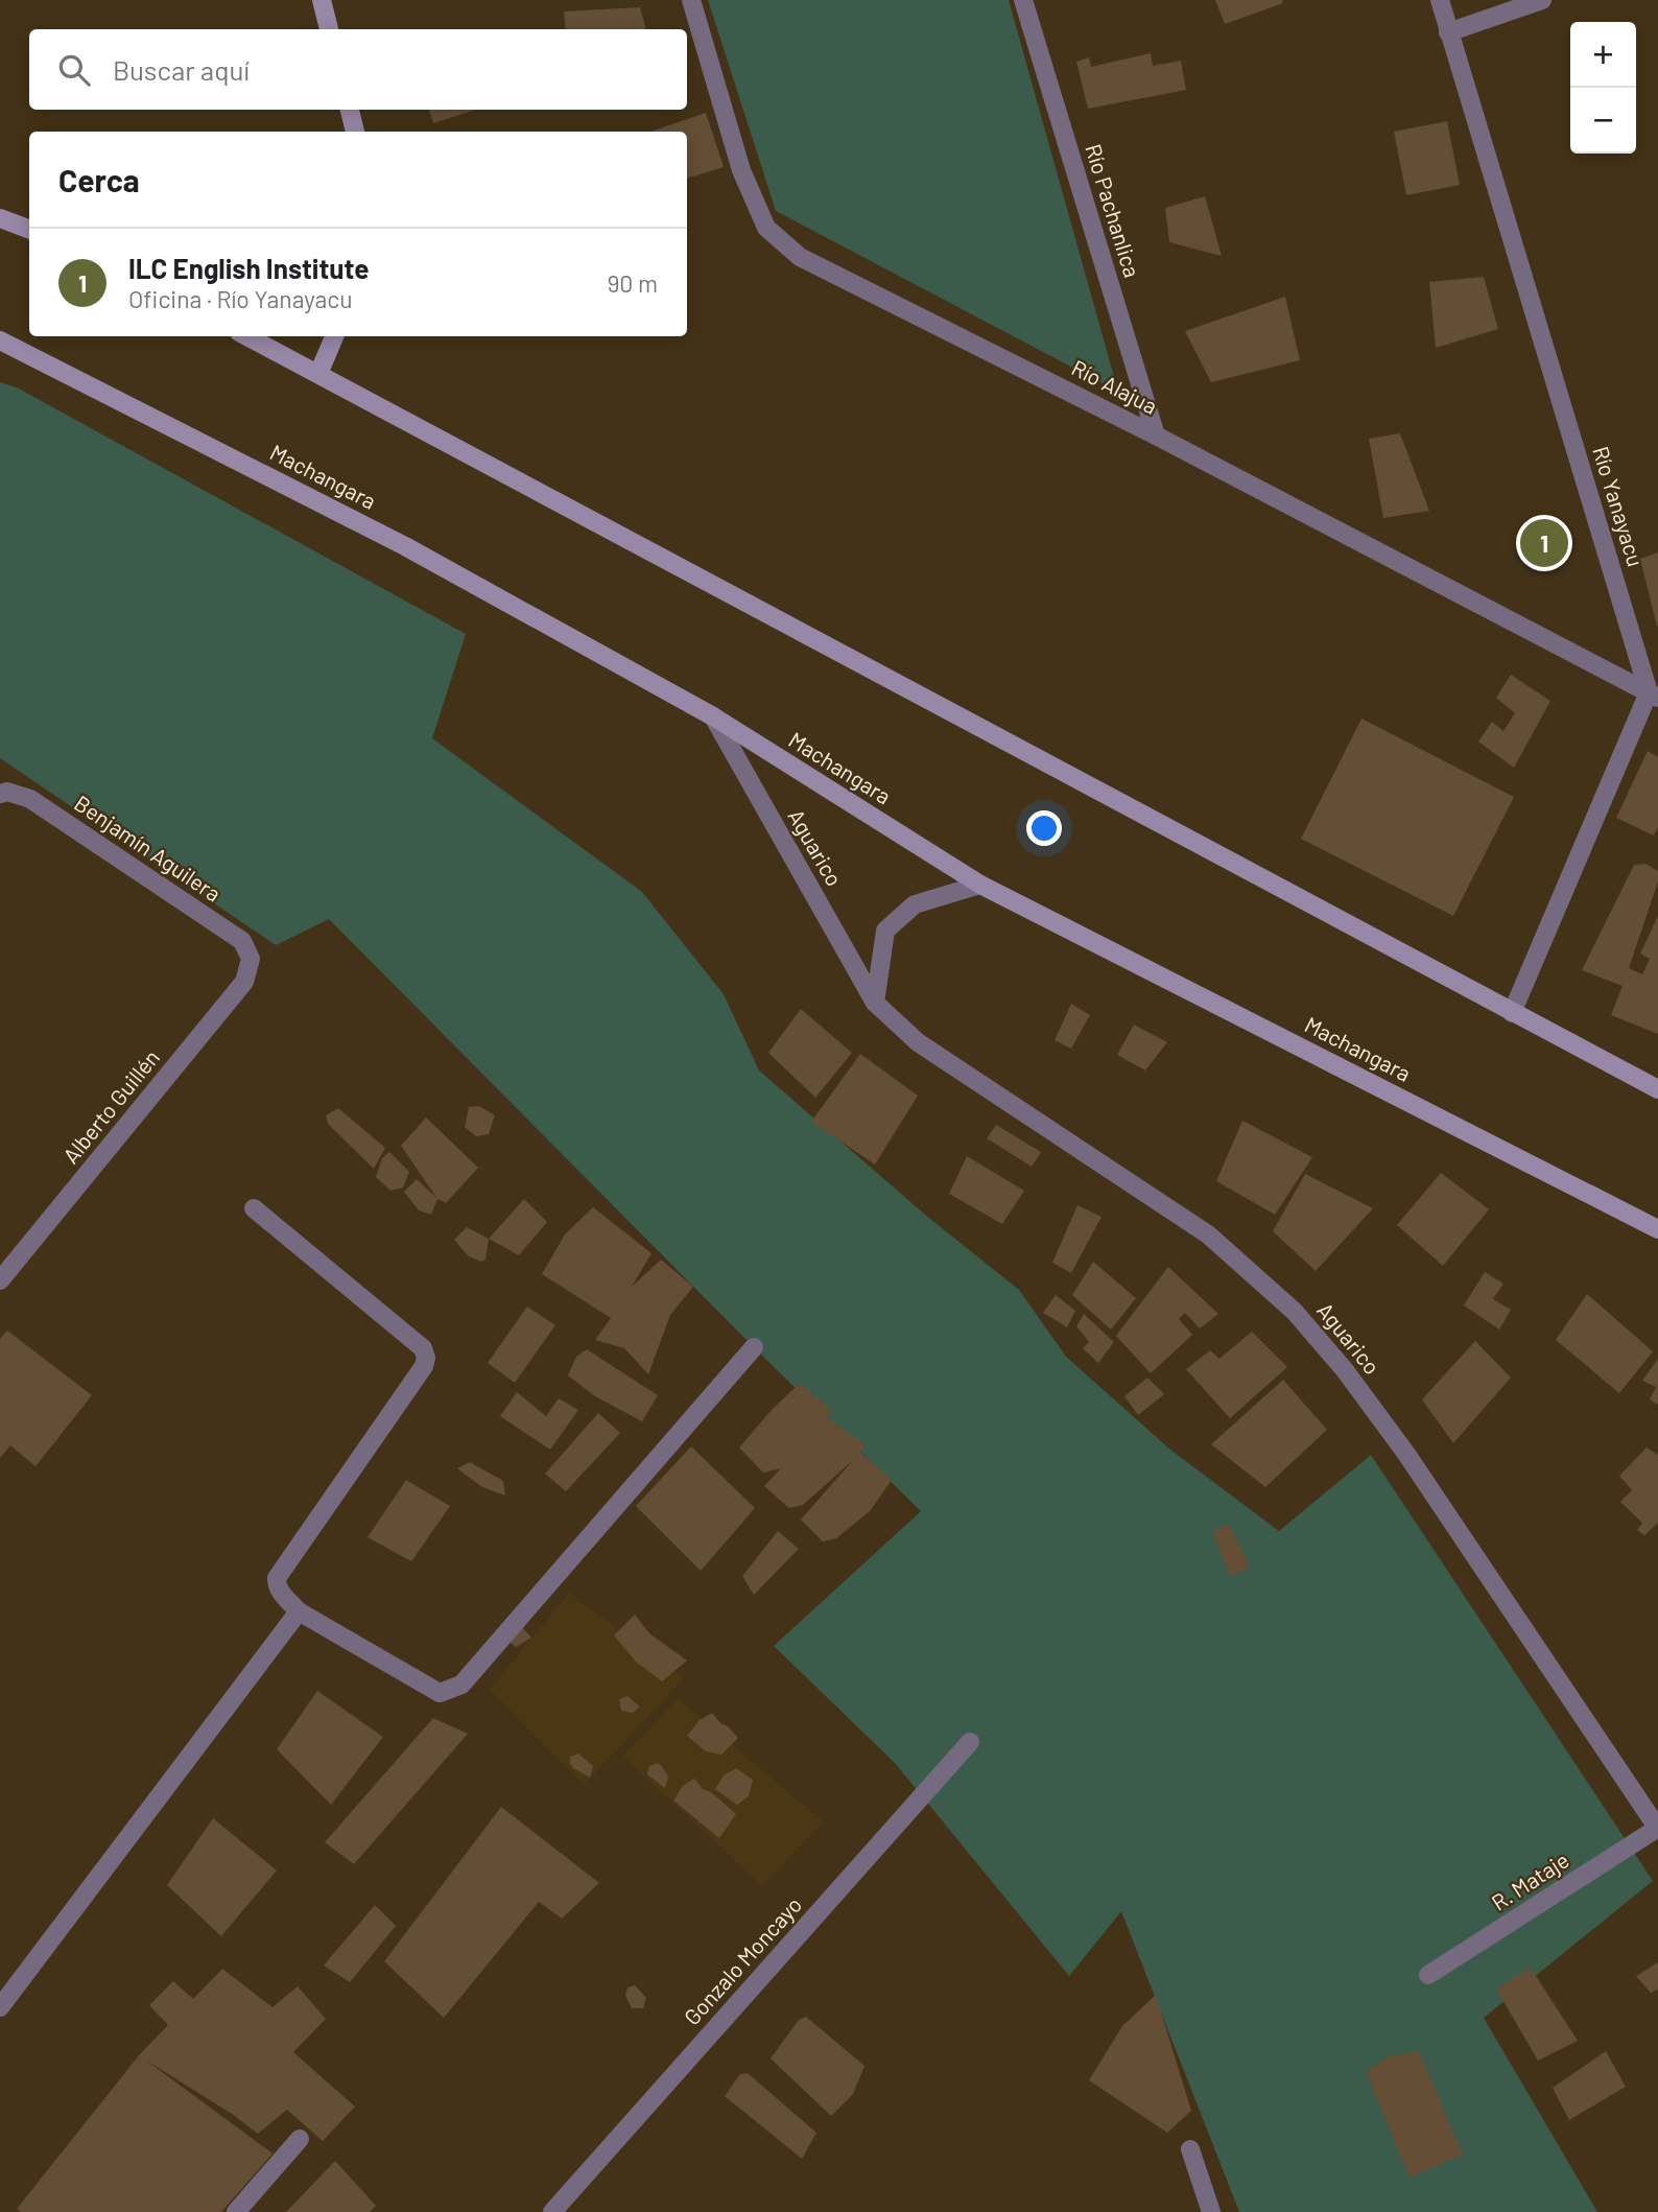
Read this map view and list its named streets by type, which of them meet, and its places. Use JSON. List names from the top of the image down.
{
  "streets": {
    "street": [
      "Río Pachanlica",
      "Río Alajua",
      "Machangara",
      "Río Yanayacu",
      "Aguarico",
      "Benjamín Aguilera",
      "Alberto Guillén",
      "R. Mataje",
      "Gonzalo Moncayo"
    ]
  },
  "crossings": [
    ["Río Pachanlica", "Río Alajua"],
    ["Río Alajua", "Río Yanayacu"],
    ["Machangara", "Aguarico"],
    ["Aguarico", "R. Mataje"],
    ["Benjamín Aguilera", "Alberto Guillén"]
  ],
  "page": {
    "map_buttons": ["+", "−"],
    "search": "Buscar aquí",
    "heading": "Cerca",
    "list": [
      {
        "mark": "1",
        "name": "ILC English Institute",
        "note": "Oficina · Río Yanayacu",
        "value": "90 m"
      }
    ],
    "pins": "1"
  }
}
